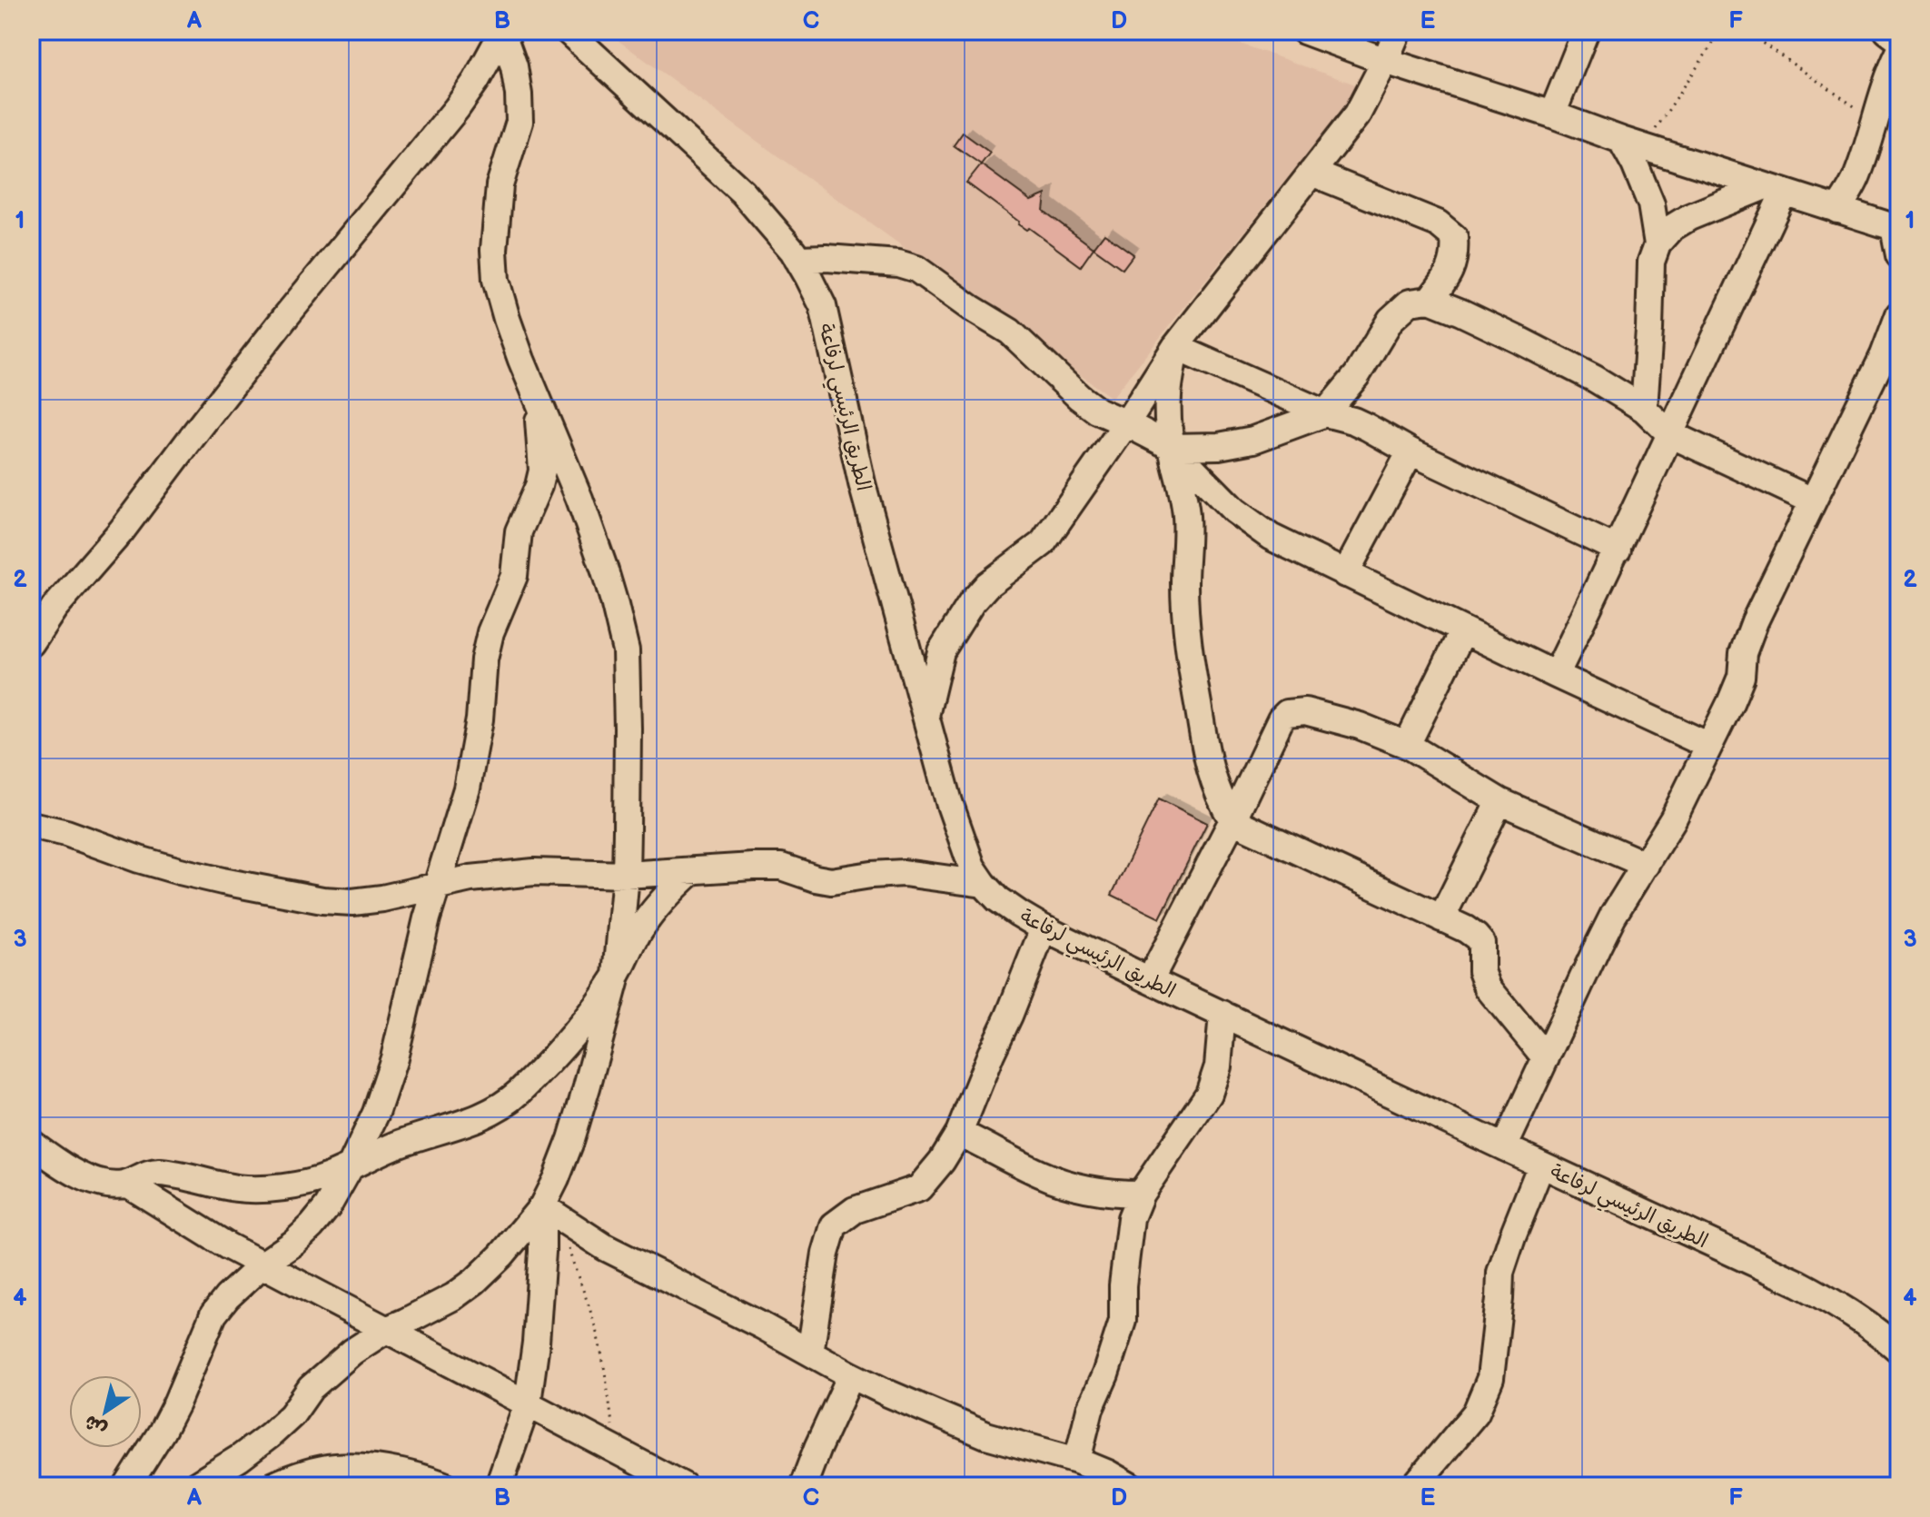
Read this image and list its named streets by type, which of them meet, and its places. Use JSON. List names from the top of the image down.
{
  "streets": {
    "street": ["الطريق الرئيسي لرفاعة"]
  },
  "north": "bottom left",
  "grid": {
    "columns": [
      "A",
      "B",
      "C",
      "D",
      "E",
      "F"
    ],
    "rows": [
      "1",
      "2",
      "3",
      "4"
    ]
  }
}
